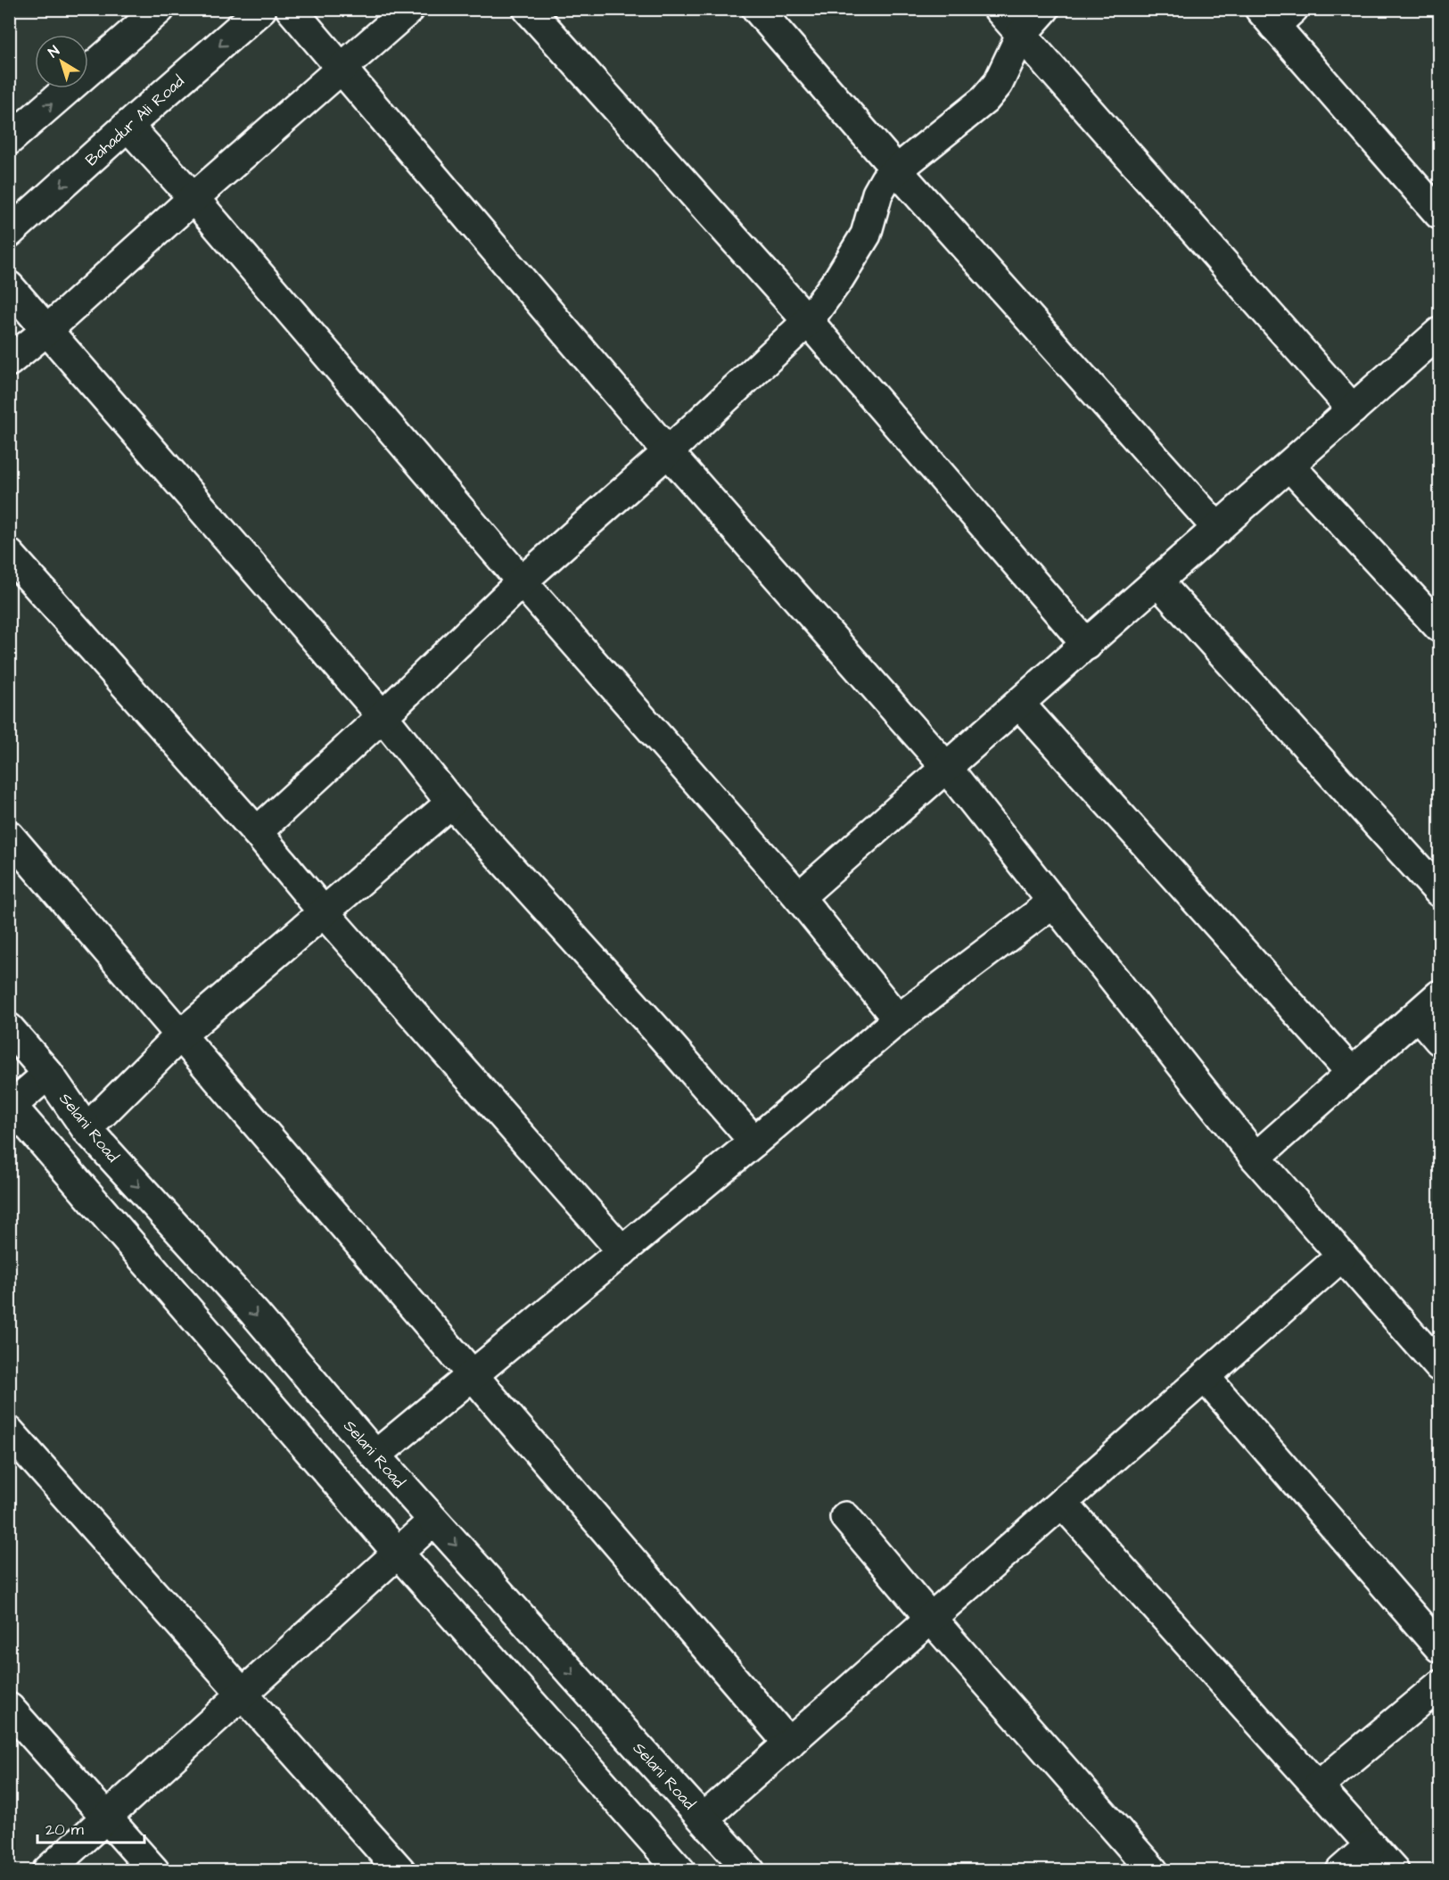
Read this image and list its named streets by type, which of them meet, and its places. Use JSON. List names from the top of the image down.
{
  "streets": {
    "street": ["Bahadur Ali Road", "Selani Road"]
  },
  "scale_bar": "20 m",
  "north": "top left"
}
